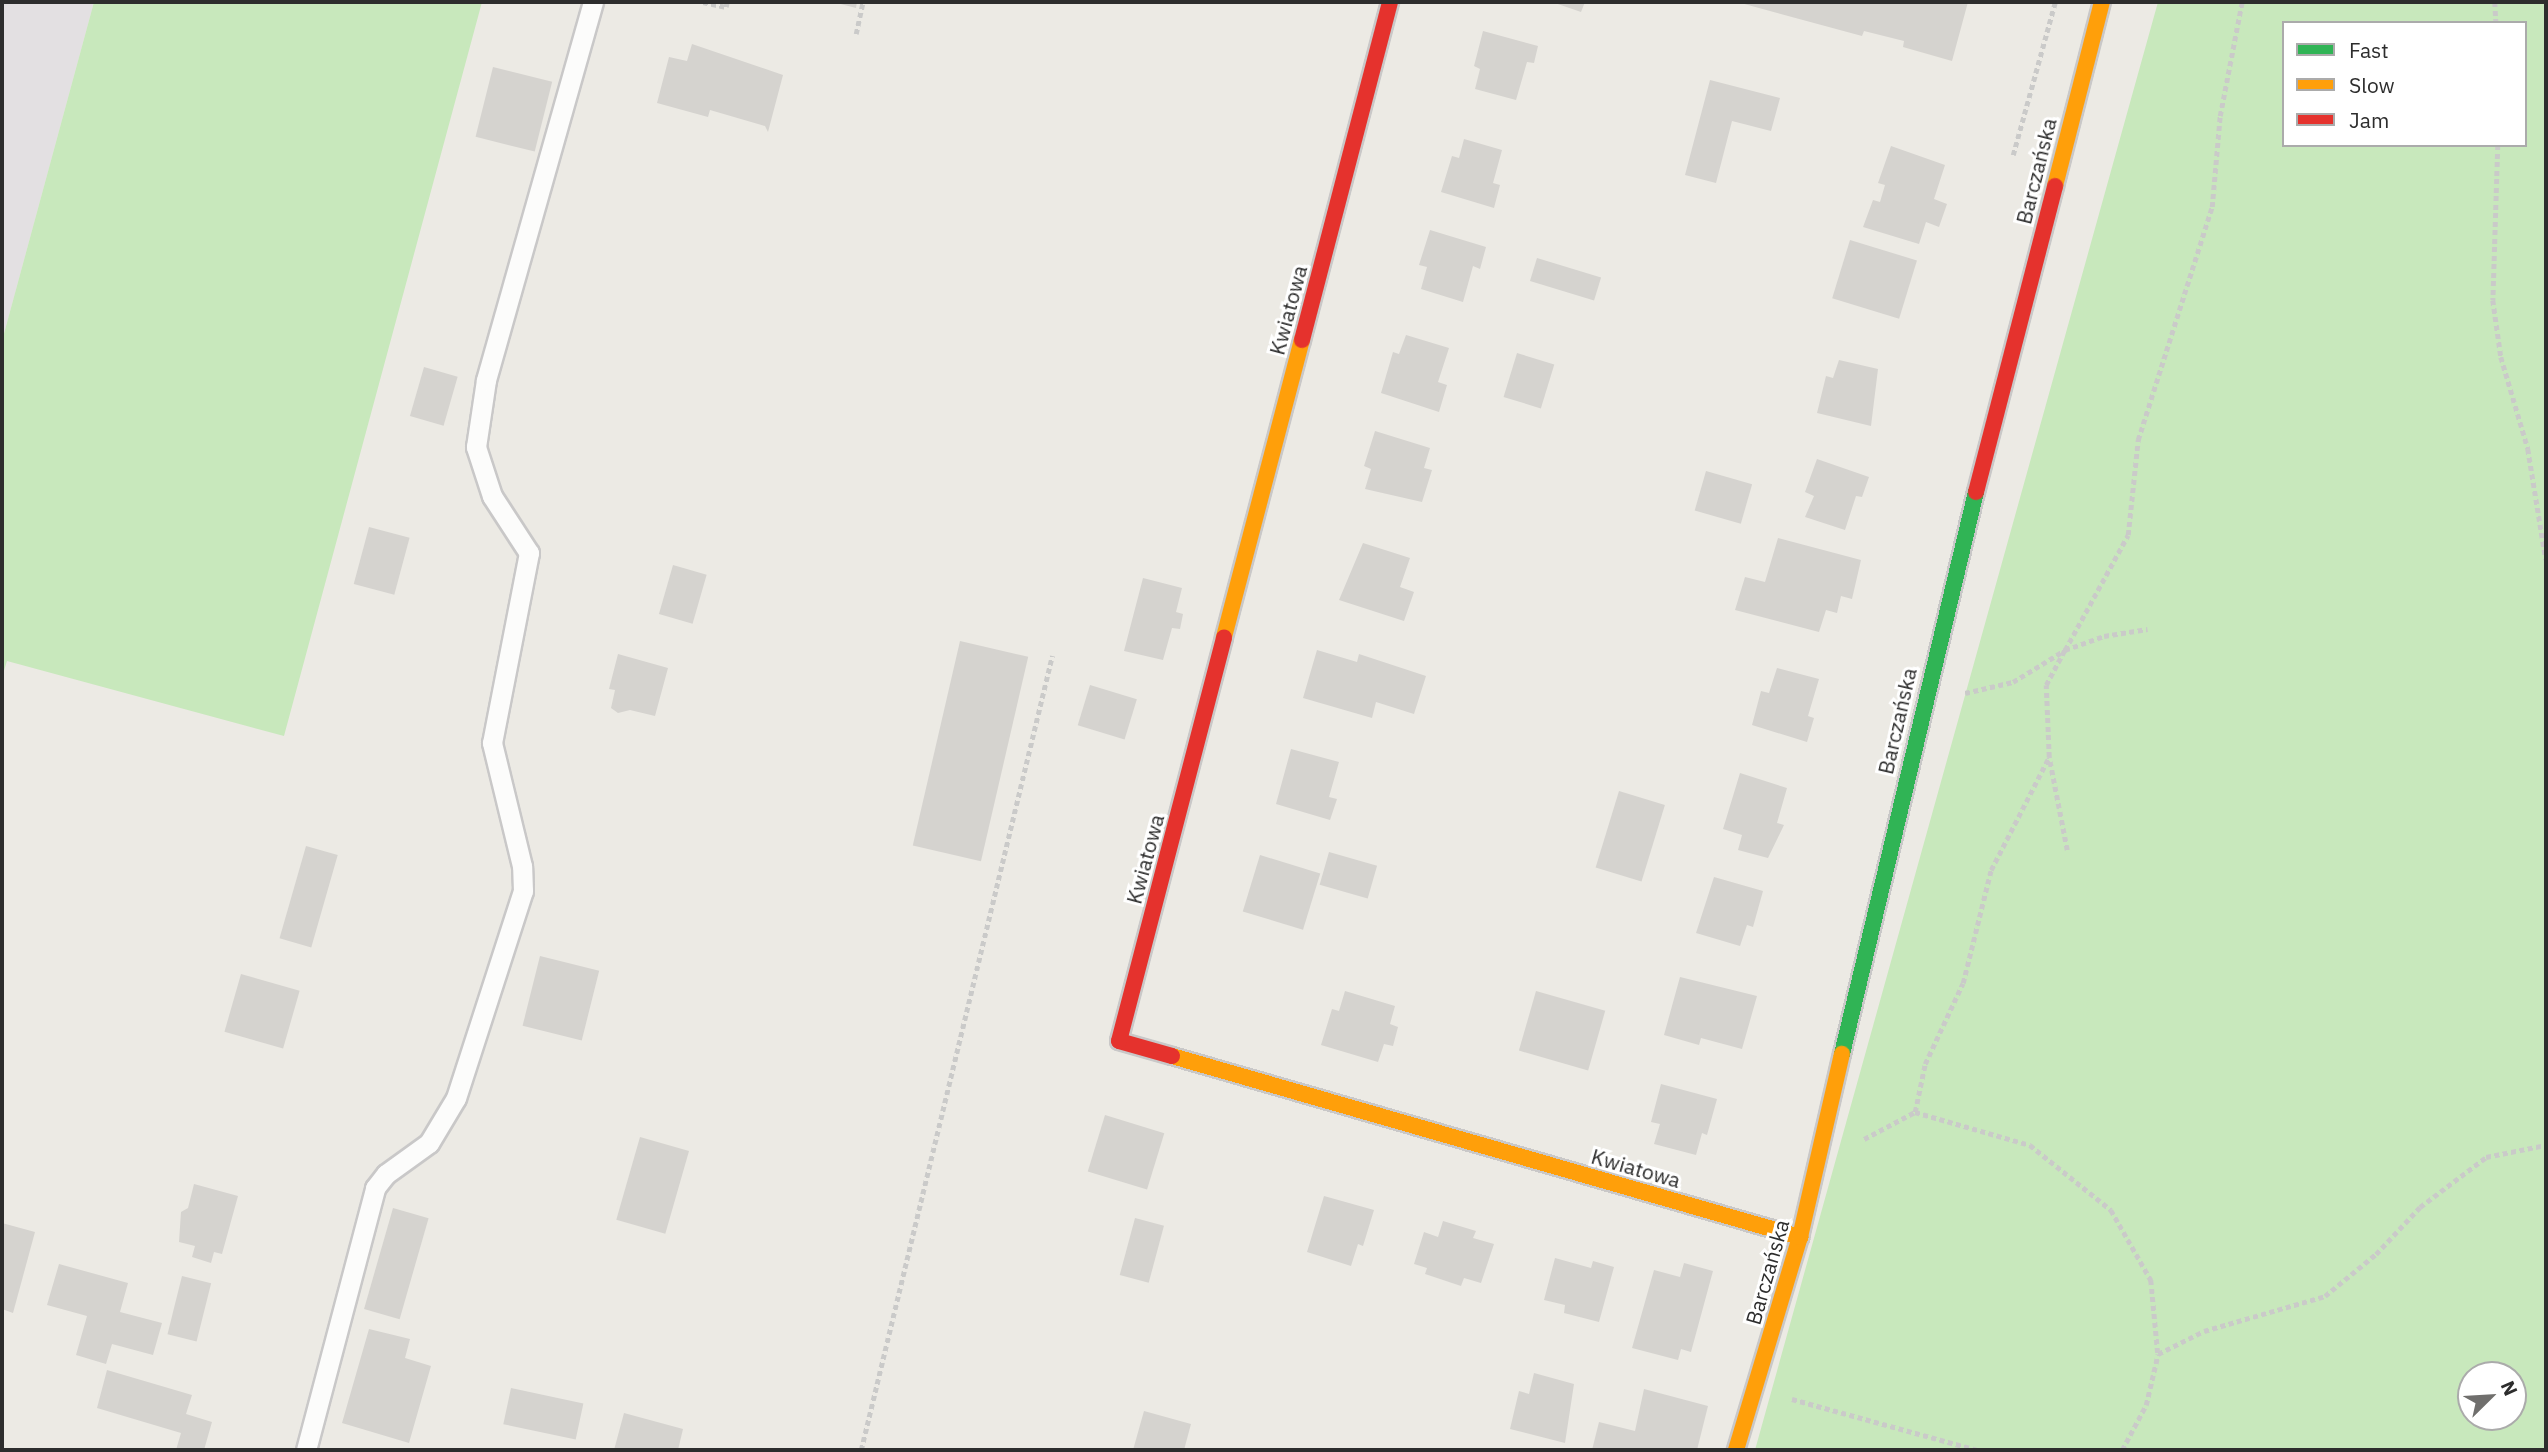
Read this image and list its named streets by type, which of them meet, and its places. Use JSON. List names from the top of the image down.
{
  "streets": {
    "street": ["Barczańska", "Kwiatowa"]
  },
  "crossings": [
    ["Barczańska", "Kwiatowa"]
  ],
  "legend": ["Fast", "Slow", "Jam"],
  "north": "top right"
}
